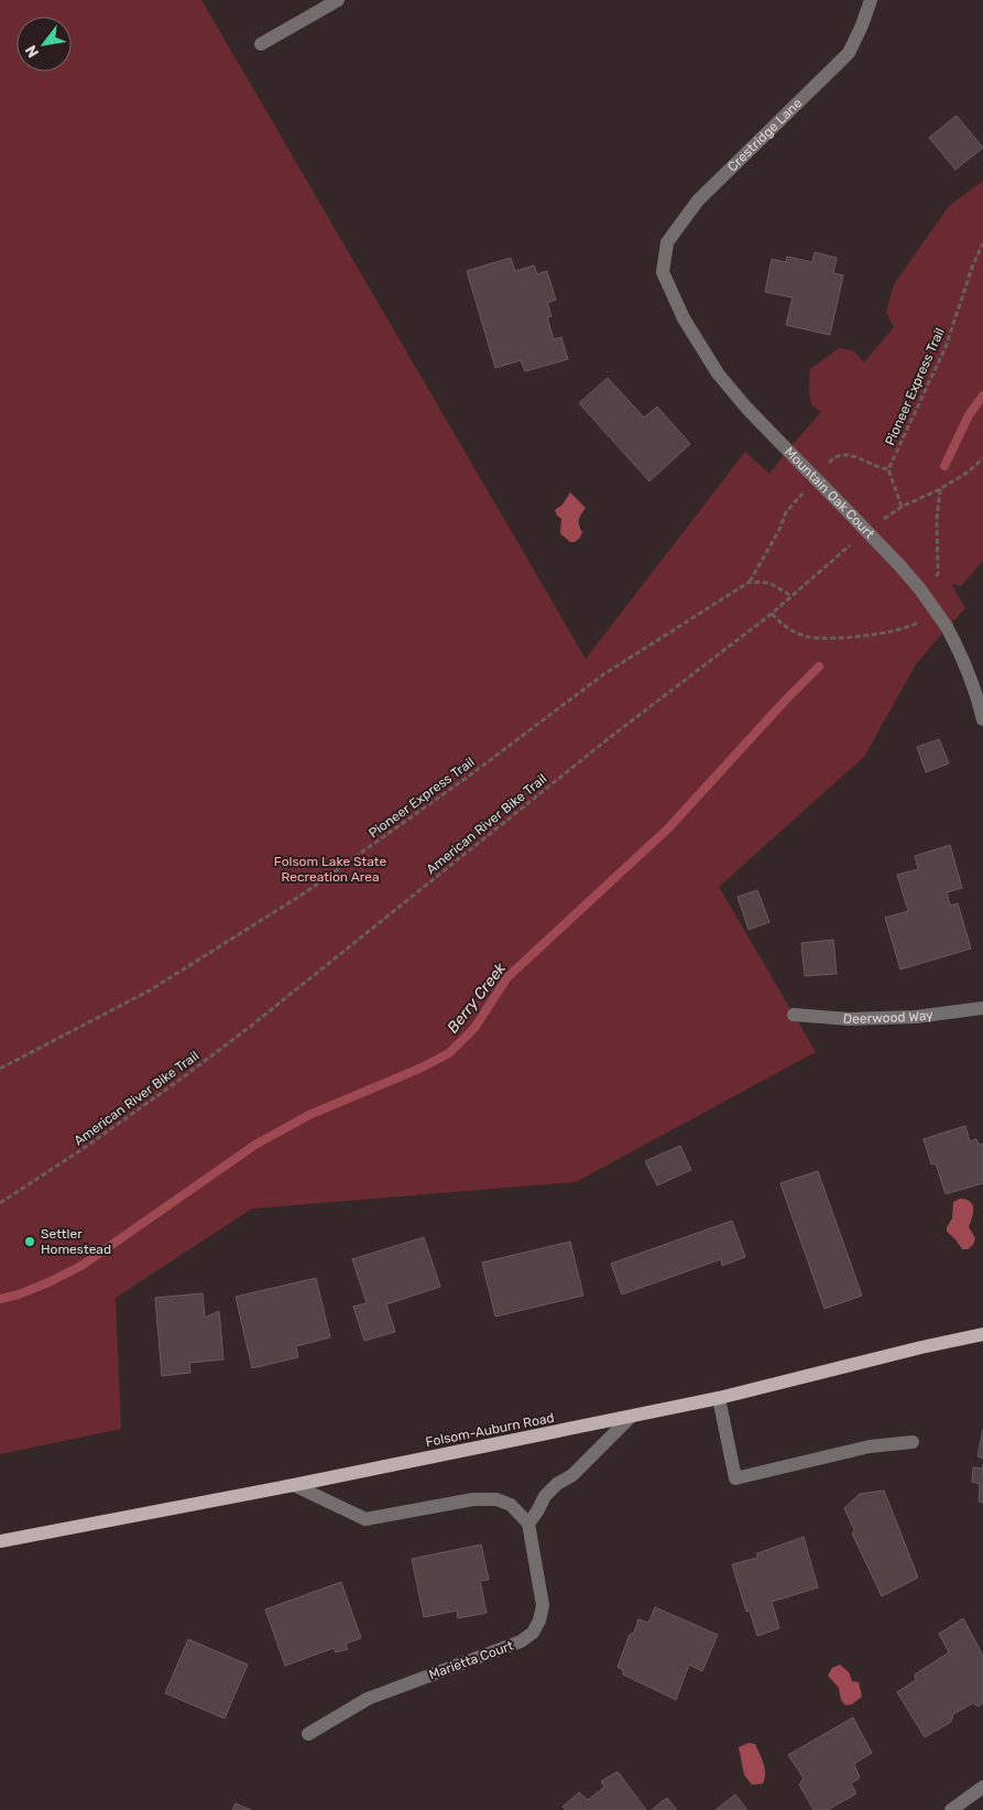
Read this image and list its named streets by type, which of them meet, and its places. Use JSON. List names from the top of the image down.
{
  "streets": {
    "main road": ["Folsom-Auburn Road"],
    "street": [
      "Crestridge Lane",
      "Mountain Oak Court",
      "Deerwood Way",
      "Marietta Court"
    ],
    "path": ["Pioneer Express Trail", "American River Bike Trail"]
  },
  "crossings": [
    ["Crestridge Lane", "Mountain Oak Court"]
  ],
  "water": ["Berry Creek"],
  "parks": ["Folsom Lake State Recreation Area"],
  "places": ["Settler Homestead"],
  "north": "bottom left"
}
